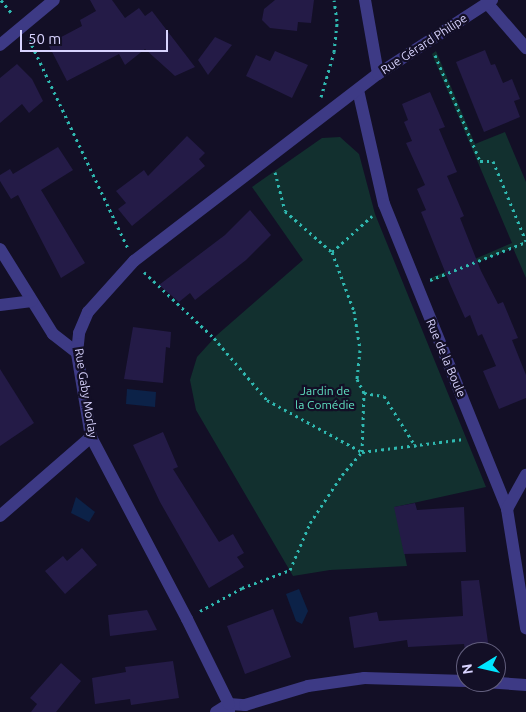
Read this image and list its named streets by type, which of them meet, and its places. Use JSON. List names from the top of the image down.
{
  "streets": {
    "street": ["Rue Gérard Philipe", "Rue de la Boule", "Rue Gaby Morlay"]
  },
  "crossings": [
    ["Rue Gérard Philipe", "Rue de la Boule"],
    ["Rue Gérard Philipe", "Rue Gaby Morlay"],
    ["Rue de la Boule", "Rue Gaby Morlay"]
  ],
  "parks": ["Jardin de la Comédie"],
  "scale_bar": "50 m",
  "north": "left"
}
